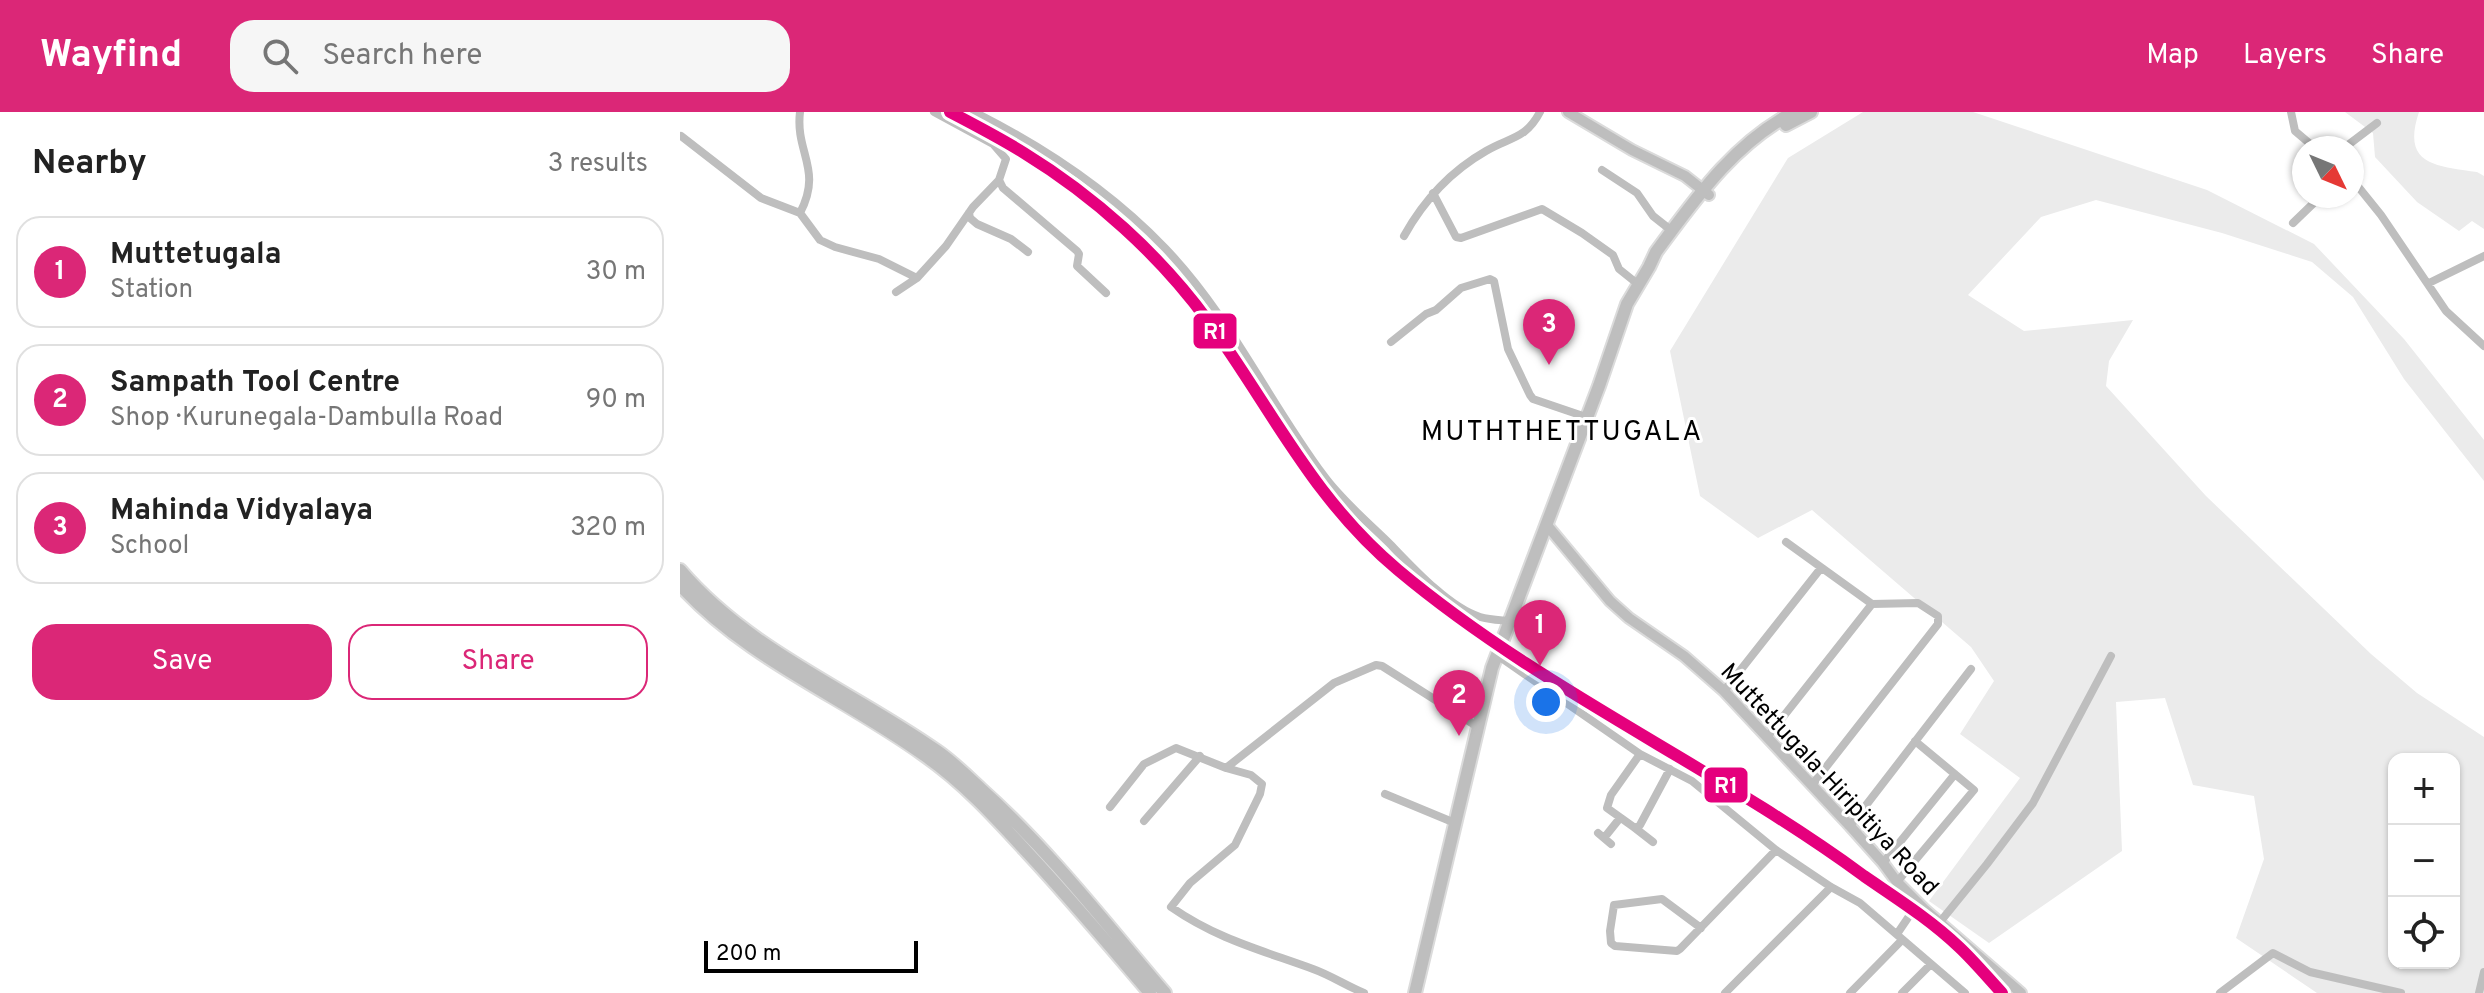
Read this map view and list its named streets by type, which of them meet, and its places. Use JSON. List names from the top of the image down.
{
  "streets": {
    "main road": ["Muttettugala-Hiripitiya Road"]
  },
  "districts": ["MUTHTHETTUGALA"],
  "lines": ["transit line R1"],
  "scale_bar": "200 m",
  "north": "bottom right",
  "page": {
    "header": "Wayfind",
    "search": "Search here",
    "nav": ["Map", "Layers", "Share"],
    "heading": ["Nearby", "3 results"],
    "list": [
      {
        "mark": "1",
        "name": "Muttetugala",
        "note": "Station",
        "value": "30 m"
      },
      {
        "mark": "2",
        "name": "Sampath Tool Centre",
        "note": "Shop · Kurunegala-Dambulla Road",
        "value": "90 m"
      },
      {
        "mark": "3",
        "name": "Mahinda Vidyalaya",
        "note": "School",
        "value": "320 m"
      }
    ],
    "pins": ["3", "1", "2"],
    "buttons": ["Save", "Share"],
    "map_buttons": ["+", "−"],
    "scale": "200 m"
  }
}
